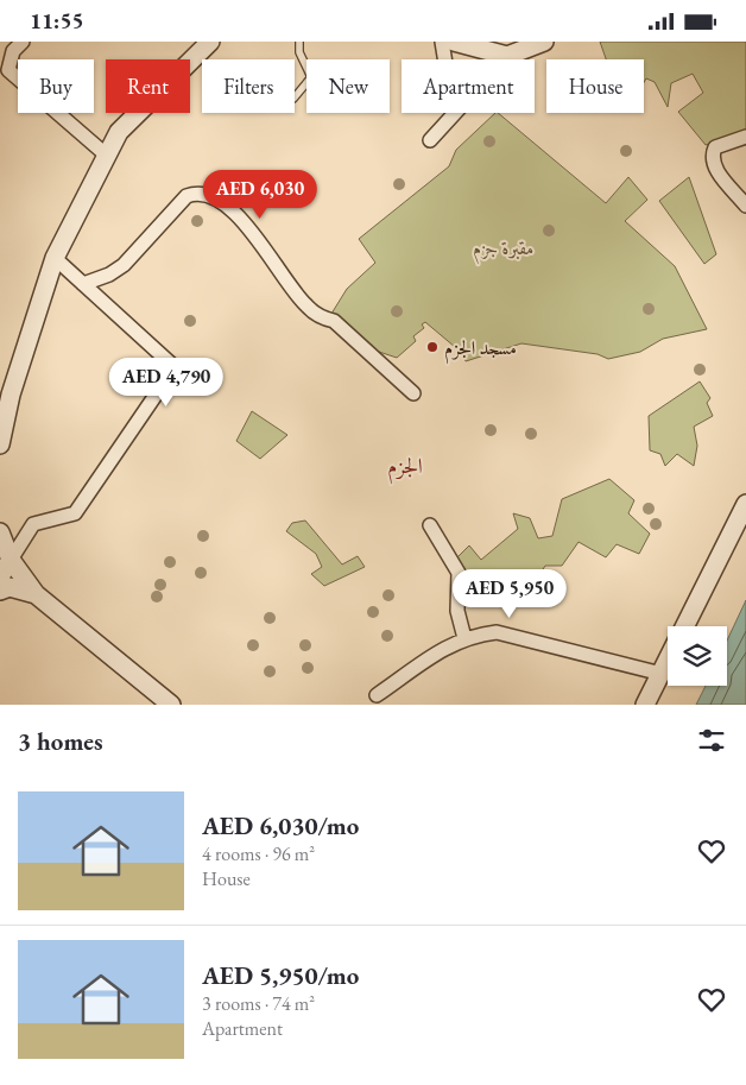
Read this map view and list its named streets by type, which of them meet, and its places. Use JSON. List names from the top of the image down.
{
  "districts": ["الجزم"],
  "parks": ["مقبرة جزم"],
  "places": ["مسجد الجزم"],
  "page": {
    "status": "11:55",
    "chip": [
      "Buy",
      "Rent",
      "Filters",
      "New",
      "Apartment",
      "House"
    ],
    "price": ["AED 6,030", "AED 4,790", "AED 5,950"],
    "heading": "3 homes",
    "list": [
      {
        "name": "AED 6,030/mo",
        "note": "4 rooms · 96 m² · House"
      },
      {
        "name": "AED 5,950/mo",
        "note": "3 rooms · 74 m² · Apartment"
      }
    ]
  }
}
